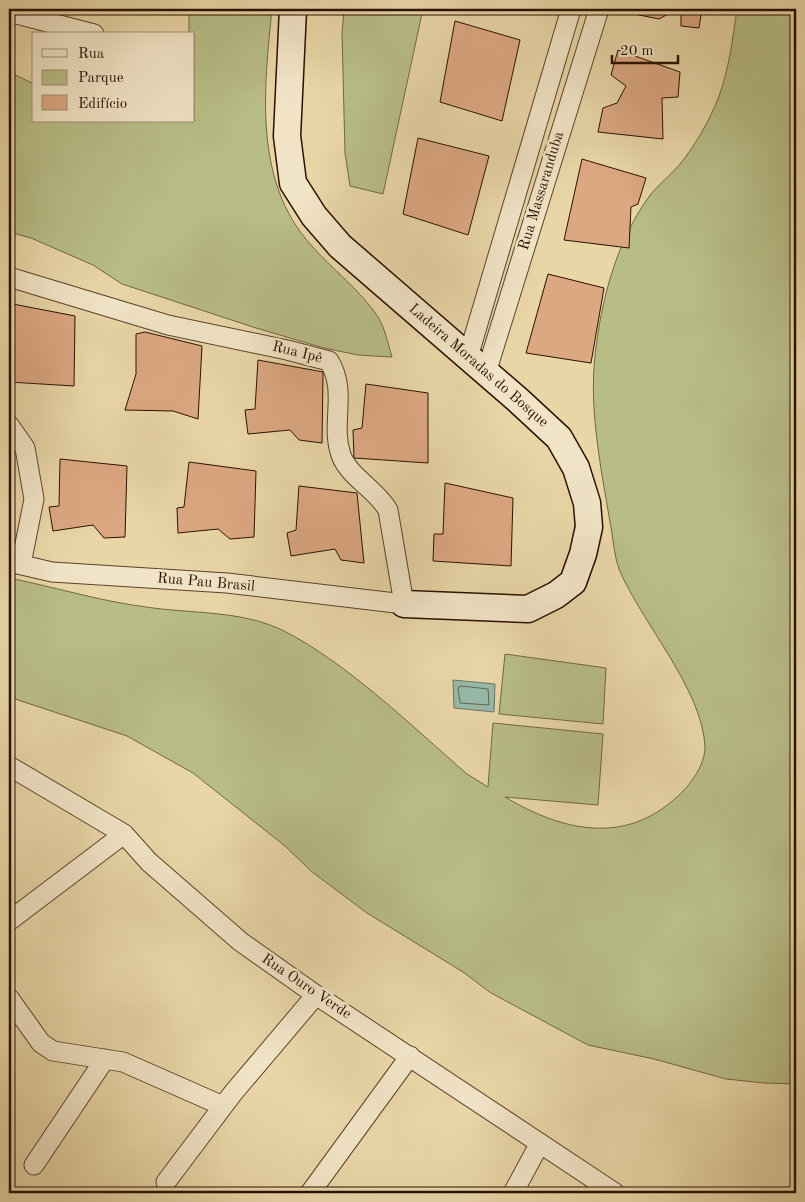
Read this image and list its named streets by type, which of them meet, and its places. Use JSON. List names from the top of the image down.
{
  "streets": {
    "street": [
      "Rua Massaranduba",
      "Rua Ipê",
      "Ladeira Moradas do Bosque",
      "Rua Pau Brasil",
      "Rua Ouro Verde"
    ]
  },
  "crossings": [
    ["Rua Massaranduba", "Ladeira Moradas do Bosque"],
    ["Rua Ipê", "Ladeira Moradas do Bosque"],
    ["Rua Ipê", "Rua Pau Brasil"],
    ["Ladeira Moradas do Bosque", "Rua Pau Brasil"]
  ],
  "legend": ["Rua", "Parque", "Edifício"],
  "scale_bar": "20 m"
}
